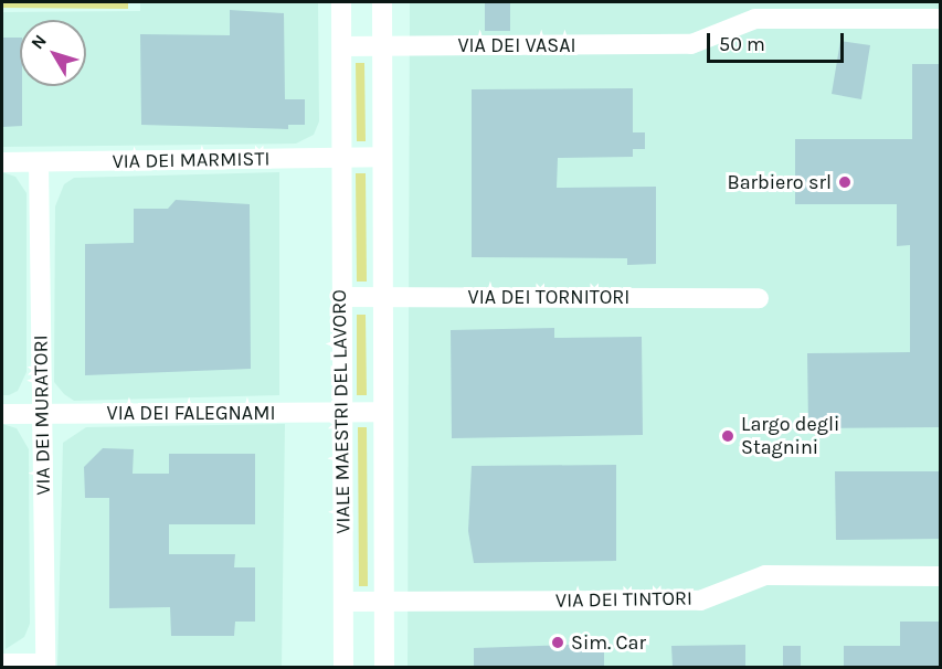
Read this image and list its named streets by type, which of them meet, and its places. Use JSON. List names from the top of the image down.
{
  "streets": {
    "street": [
      "VIA DEI VASAI",
      "VIA DEI MARMISTI",
      "VIA DEI TORNITORI",
      "VIALE MAESTRI DEL LAVORO",
      "VIA DEI FALEGNAMI",
      "VIA DEI MURATORI",
      "VIA DEI TINTORI"
    ]
  },
  "crossings": [
    ["VIA DEI VASAI", "VIALE MAESTRI DEL LAVORO"],
    ["VIA DEI MARMISTI", "VIALE MAESTRI DEL LAVORO"],
    ["VIA DEI MARMISTI", "VIA DEI MURATORI"],
    ["VIA DEI TORNITORI", "VIALE MAESTRI DEL LAVORO"],
    ["VIALE MAESTRI DEL LAVORO", "VIA DEI FALEGNAMI"],
    ["VIALE MAESTRI DEL LAVORO", "VIA DEI TINTORI"],
    ["VIA DEI FALEGNAMI", "VIA DEI MURATORI"]
  ],
  "places": ["Barbiero srl", "Largo degli Stagnini", "Sim. Car"],
  "scale_bar": "50 m",
  "north": "top left"
}
